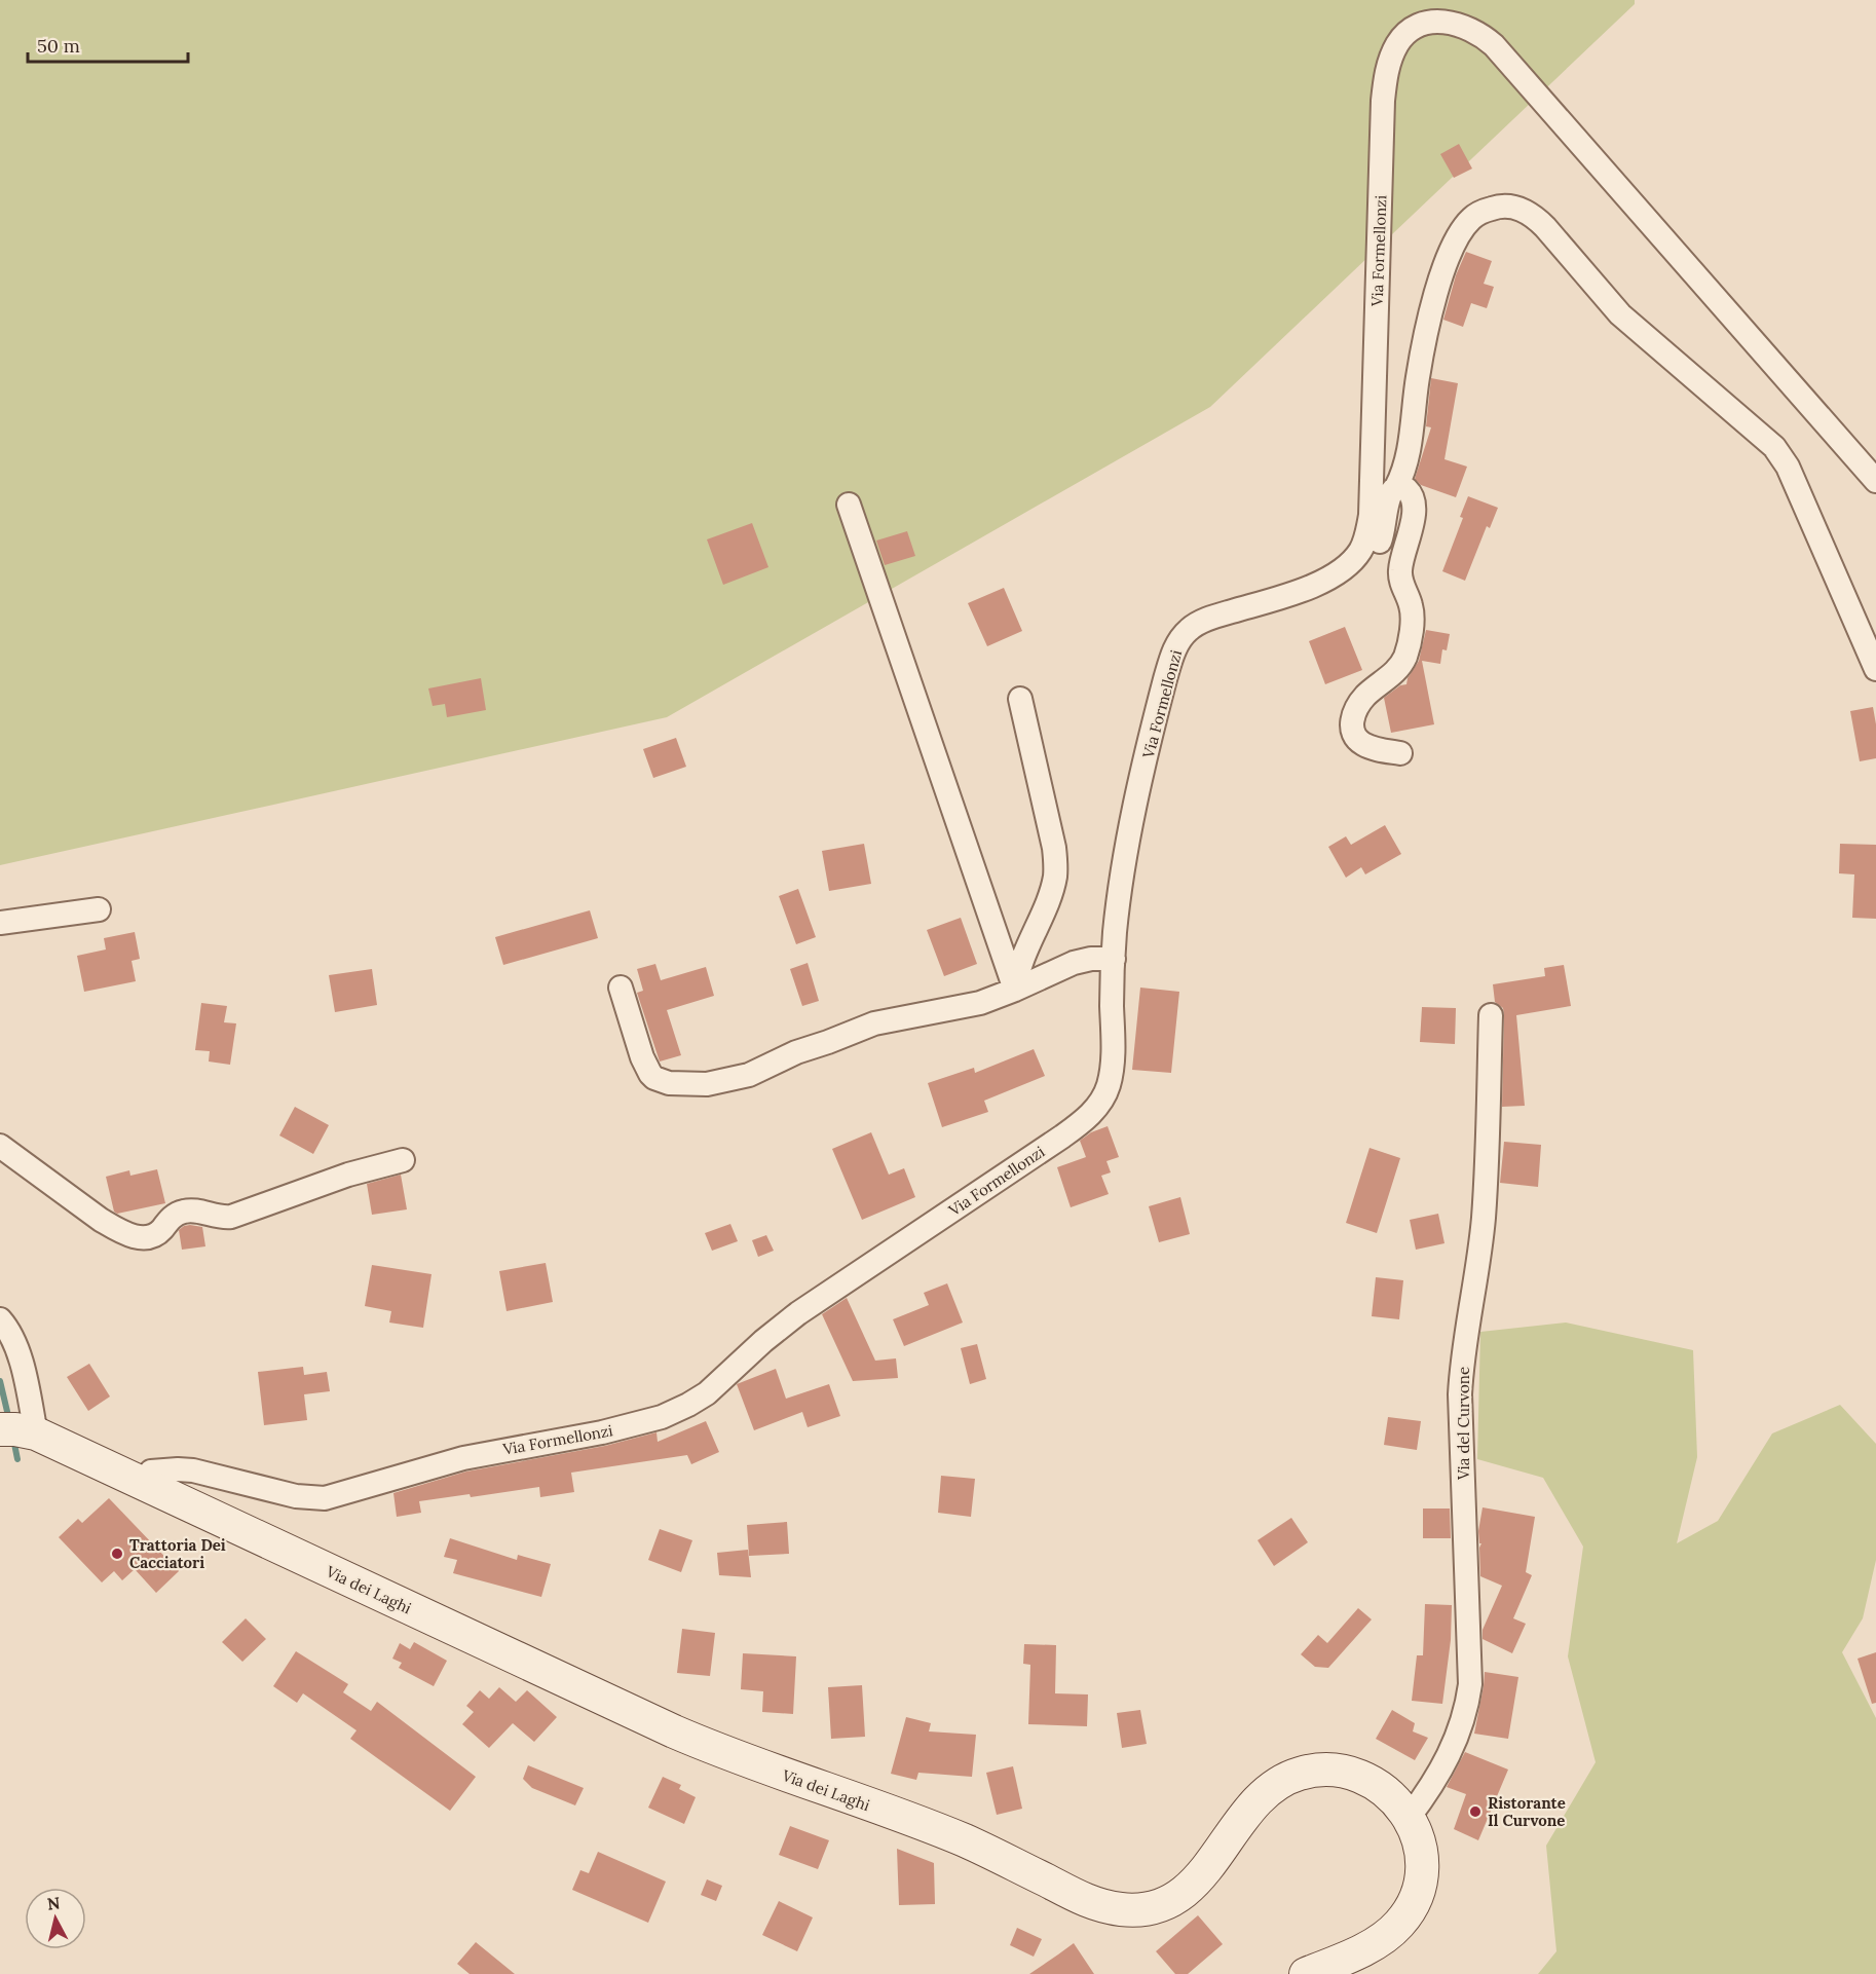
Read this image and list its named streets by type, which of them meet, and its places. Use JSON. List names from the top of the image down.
{
  "streets": {
    "main road": ["Via dei Laghi"],
    "street": ["Via Formellonzi", "Via del Curvone"]
  },
  "crossings": [
    ["Via Formellonzi", "Via dei Laghi"],
    ["Via del Curvone", "Via dei Laghi"]
  ],
  "places": ["Trattoria Dei Cacciatori", "Ristorante Il Curvone"],
  "scale_bar": "50 m",
  "north": "top"
}
